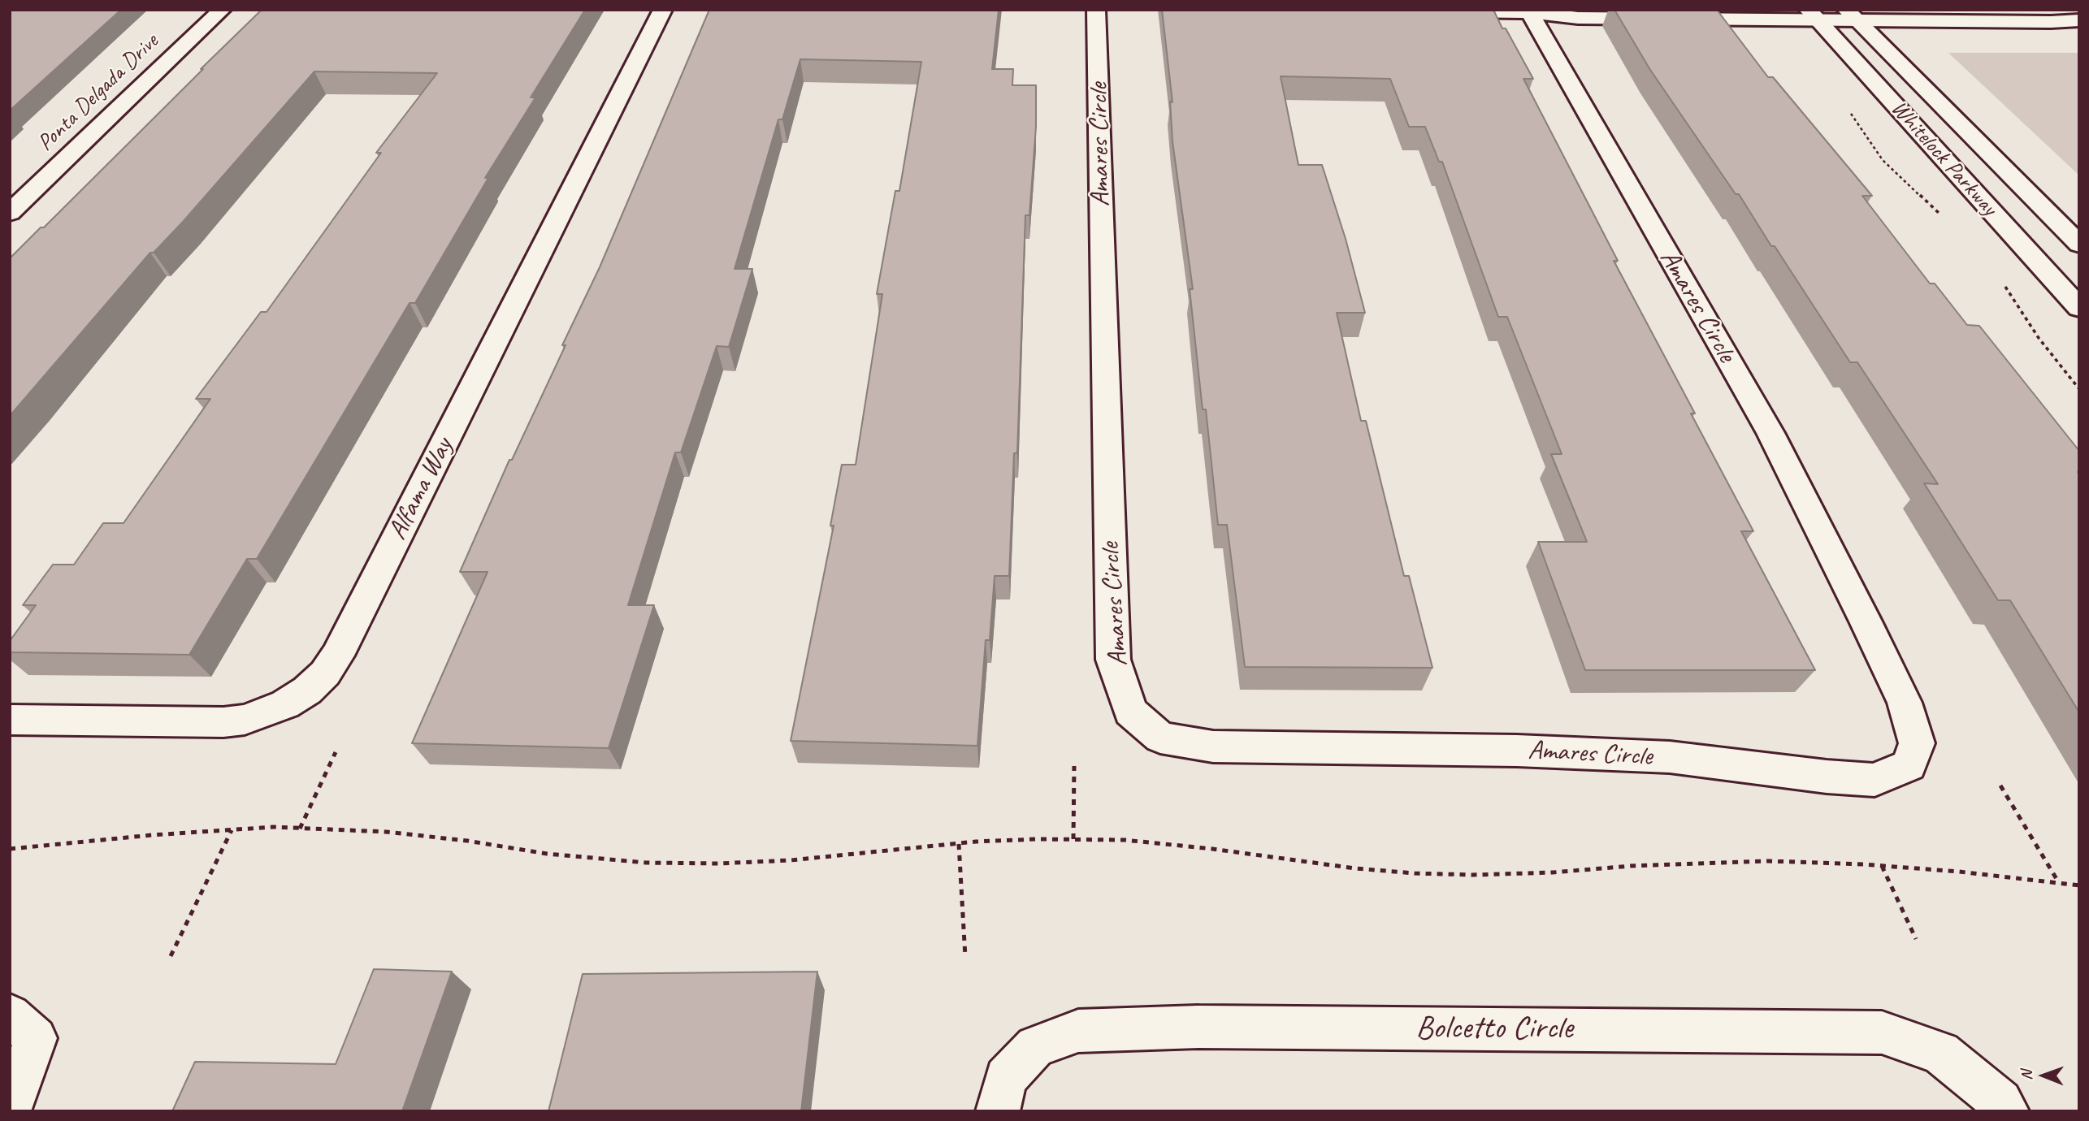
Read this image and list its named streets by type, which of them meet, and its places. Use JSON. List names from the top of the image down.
{
  "streets": {
    "street": [
      "Ponta Delgada Drive",
      "Amares Circle",
      "Whitelock Parkway",
      "Alfama Way",
      "Bolcetto Circle"
    ]
  },
  "north": "left"
}
